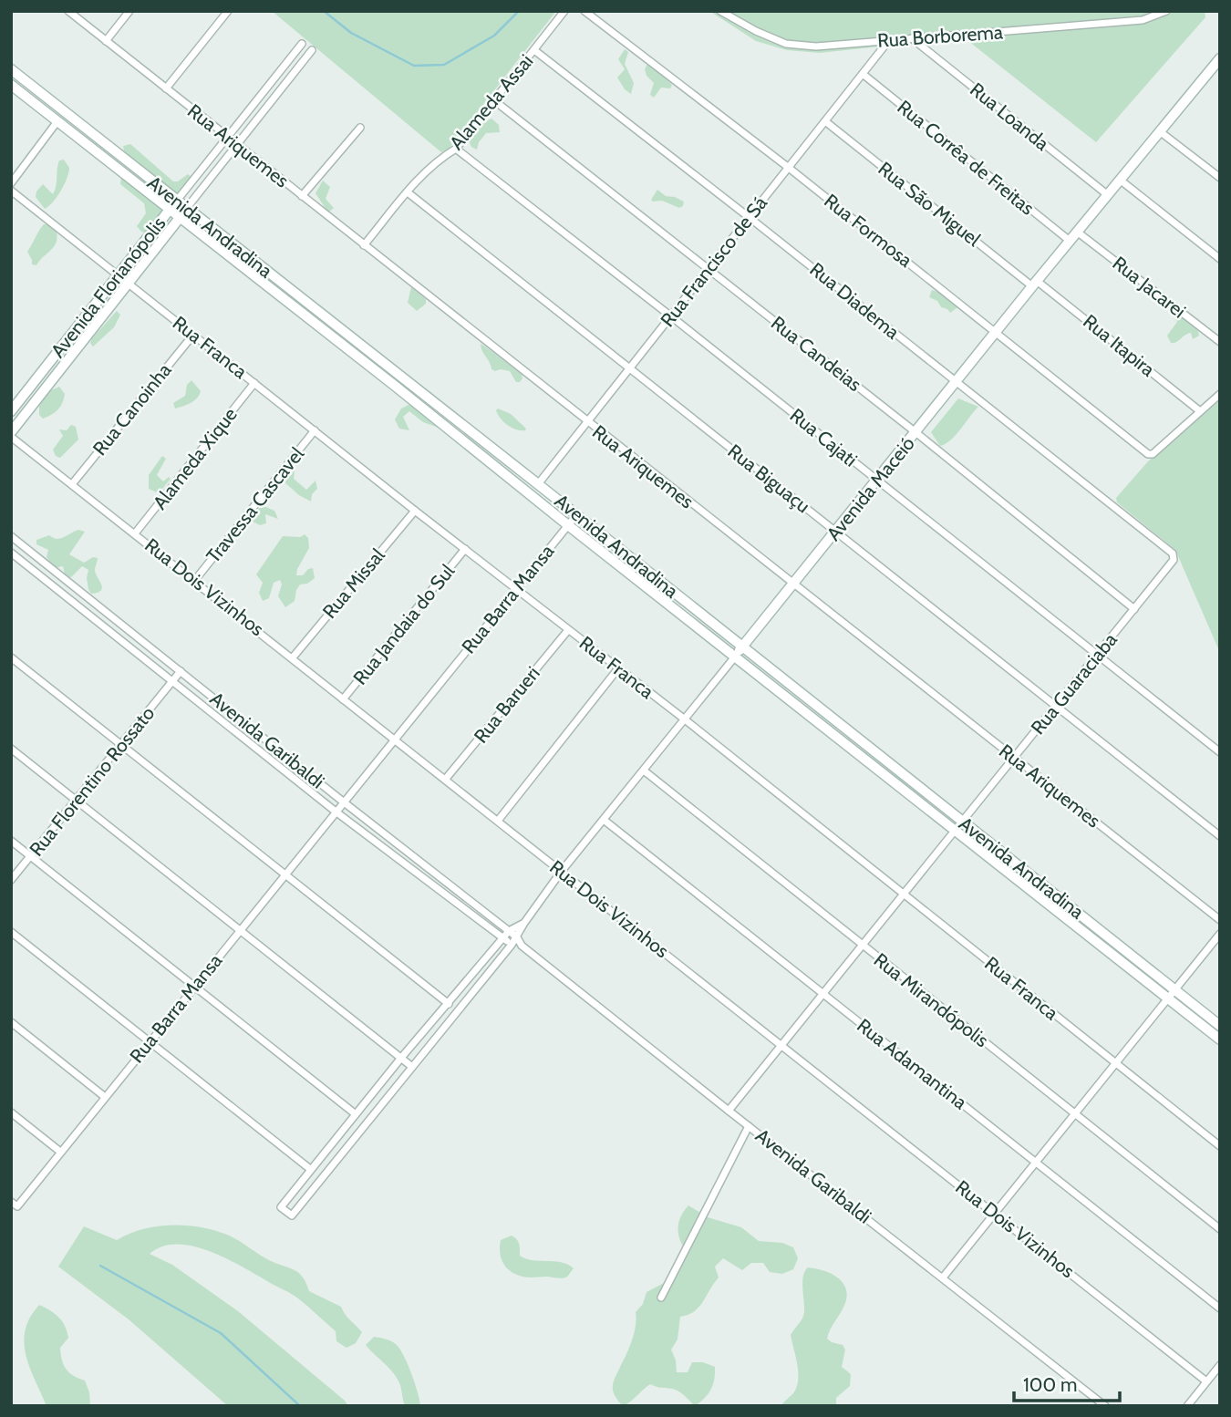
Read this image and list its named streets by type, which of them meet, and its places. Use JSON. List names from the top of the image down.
{
  "streets": {
    "main road": ["Avenida Andradina", "Avenida Florianópolis", "Avenida Maceió"],
    "street": [
      "Rua Borborema",
      "Alameda Assai",
      "Rua Loanda",
      "Rua Ariquemes",
      "Rua Corrêa de Freitas",
      "Rua São Miguel",
      "Rua Formosa",
      "Rua Francisco de Sá",
      "Rua Jacarei",
      "Rua Diadema",
      "Rua Itapira",
      "Rua Franca",
      "Rua Candeias",
      "Rua Canoinha",
      "Rua Cajati",
      "Alameda Xique",
      "Rua Biguaçu",
      "Travessa Cascavel",
      "Rua Missal",
      "Rua Dois Vizinhos",
      "Rua Barra Mansa",
      "Rua Jandaia do Sul",
      "Rua Guaraciaba",
      "Rua Barueri",
      "Avenida Garibaldi",
      "Rua Florentino Rossato",
      "Rua Mirandópolis",
      "Rua Adamantina"
    ]
  },
  "crossings": [
    ["Rua Borborema", "Rua Loanda"],
    ["Rua Borborema", "Rua Francisco de Sá"],
    ["Alameda Assai", "Rua Ariquemes"],
    ["Alameda Assai", "Rua Diadema"],
    ["Alameda Assai", "Rua Candeias"],
    ["Alameda Assai", "Rua Cajati"],
    ["Alameda Assai", "Rua Biguaçu"],
    ["Rua Loanda", "Avenida Maceió"],
    ["Rua Ariquemes", "Rua Francisco de Sá"],
    ["Rua Ariquemes", "Avenida Florianópolis"],
    ["Rua Ariquemes", "Avenida Maceió"],
    ["Rua Ariquemes", "Rua Guaraciaba"],
    ["Rua Corrêa de Freitas", "Rua Francisco de Sá"],
    ["Rua Corrêa de Freitas", "Avenida Maceió"],
    ["Rua São Miguel", "Rua Francisco de Sá"],
    ["Rua São Miguel", "Rua Itapira"],
    ["Rua São Miguel", "Avenida Maceió"],
    ["Avenida Andradina", "Rua Francisco de Sá"],
    ["Avenida Andradina", "Avenida Florianópolis"],
    ["Avenida Andradina", "Avenida Maceió"],
    ["Avenida Andradina", "Rua Barra Mansa"],
    ["Avenida Andradina", "Rua Guaraciaba"],
    ["Rua Formosa", "Rua Francisco de Sá"],
    ["Rua Formosa", "Rua Itapira"],
    ["Rua Formosa", "Avenida Maceió"],
    ["Rua Francisco de Sá", "Rua Diadema"],
    ["Rua Francisco de Sá", "Rua Candeias"],
    ["Rua Francisco de Sá", "Rua Cajati"],
    ["Rua Francisco de Sá", "Rua Biguaçu"],
    ["Avenida Florianópolis", "Rua Franca"],
    ["Rua Jacarei", "Avenida Maceió"],
    ["Rua Diadema", "Avenida Maceió"],
    ["Rua Diadema", "Rua Guaraciaba"],
    ["Rua Itapira", "Avenida Maceió"],
    ["Rua Franca", "Rua Canoinha"],
    ["Rua Franca", "Alameda Xique"],
    ["Rua Franca", "Avenida Maceió"],
    ["Rua Franca", "Travessa Cascavel"],
    ["Rua Franca", "Rua Missal"],
    ["Rua Franca", "Rua Barra Mansa"],
    ["Rua Franca", "Rua Jandaia do Sul"],
    ["Rua Franca", "Rua Guaraciaba"],
    ["Rua Franca", "Rua Barueri"],
    ["Rua Candeias", "Avenida Maceió"],
    ["Rua Candeias", "Rua Guaraciaba"],
    ["Rua Canoinha", "Rua Dois Vizinhos"],
    ["Rua Cajati", "Avenida Maceió"],
    ["Rua Cajati", "Rua Guaraciaba"],
    ["Alameda Xique", "Rua Dois Vizinhos"],
    ["Rua Biguaçu", "Avenida Maceió"],
    ["Rua Biguaçu", "Rua Guaraciaba"],
    ["Avenida Maceió", "Rua Dois Vizinhos"],
    ["Avenida Maceió", "Avenida Garibaldi"],
    ["Avenida Maceió", "Rua Mirandópolis"],
    ["Avenida Maceió", "Rua Adamantina"],
    ["Travessa Cascavel", "Rua Dois Vizinhos"],
    ["Rua Missal", "Rua Dois Vizinhos"],
    ["Rua Dois Vizinhos", "Rua Barra Mansa"],
    ["Rua Dois Vizinhos", "Rua Jandaia do Sul"],
    ["Rua Dois Vizinhos", "Rua Guaraciaba"],
    ["Rua Dois Vizinhos", "Rua Barueri"],
    ["Rua Barra Mansa", "Avenida Garibaldi"],
    ["Rua Guaraciaba", "Avenida Garibaldi"],
    ["Rua Guaraciaba", "Rua Mirandópolis"],
    ["Rua Guaraciaba", "Rua Adamantina"],
    ["Avenida Garibaldi", "Rua Florentino Rossato"]
  ],
  "scale_bar": "100 m"
}
